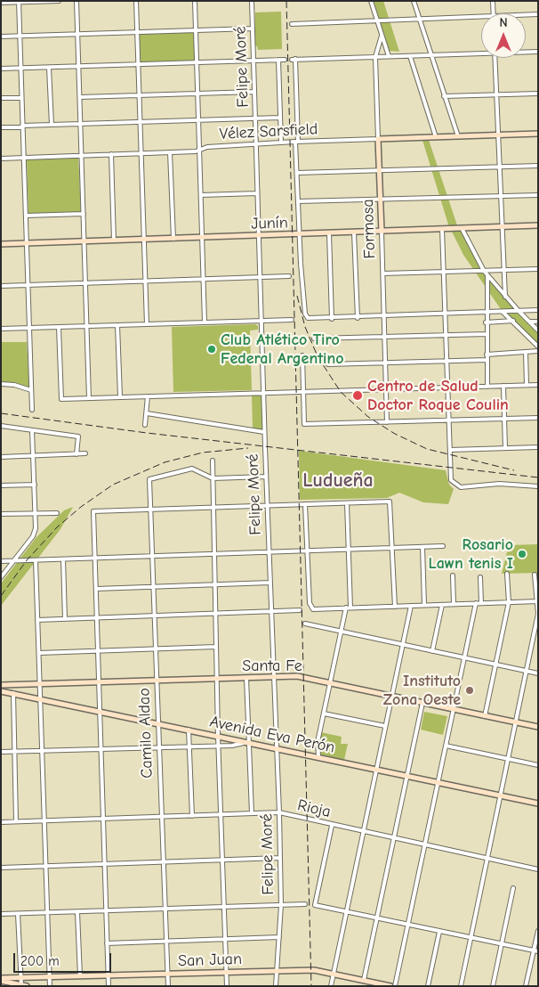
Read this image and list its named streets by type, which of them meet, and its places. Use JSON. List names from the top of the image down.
{
  "streets": {
    "main road": [
      "Vélez Sarsfield",
      "Junín",
      "Formosa",
      "Santa Fe",
      "Avenida Eva Perón",
      "San Juan"
    ],
    "street": ["Felipe Moré", "Camilo Aldao", "Rioja"]
  },
  "crossings": [
    ["Felipe Moré", "Vélez Sarsfield"],
    ["Felipe Moré", "Junín"],
    ["Felipe Moré", "Santa Fe"],
    ["Felipe Moré", "Avenida Eva Perón"],
    ["Felipe Moré", "Rioja"],
    ["Felipe Moré", "San Juan"],
    ["Vélez Sarsfield", "Formosa"],
    ["Junín", "Formosa"],
    ["Santa Fe", "Camilo Aldao"],
    ["Camilo Aldao", "Avenida Eva Perón"],
    ["Camilo Aldao", "Rioja"],
    ["Camilo Aldao", "San Juan"]
  ],
  "districts": ["Ludueña"],
  "places": [
    "Club Atlético Tiro Federal Argentino",
    "Centro de Salud Doctor Roque Coulin",
    "Rosario Lawn tenis I",
    "Instituto Zona Oeste"
  ],
  "scale_bar": "200 m",
  "north": "top"
}
